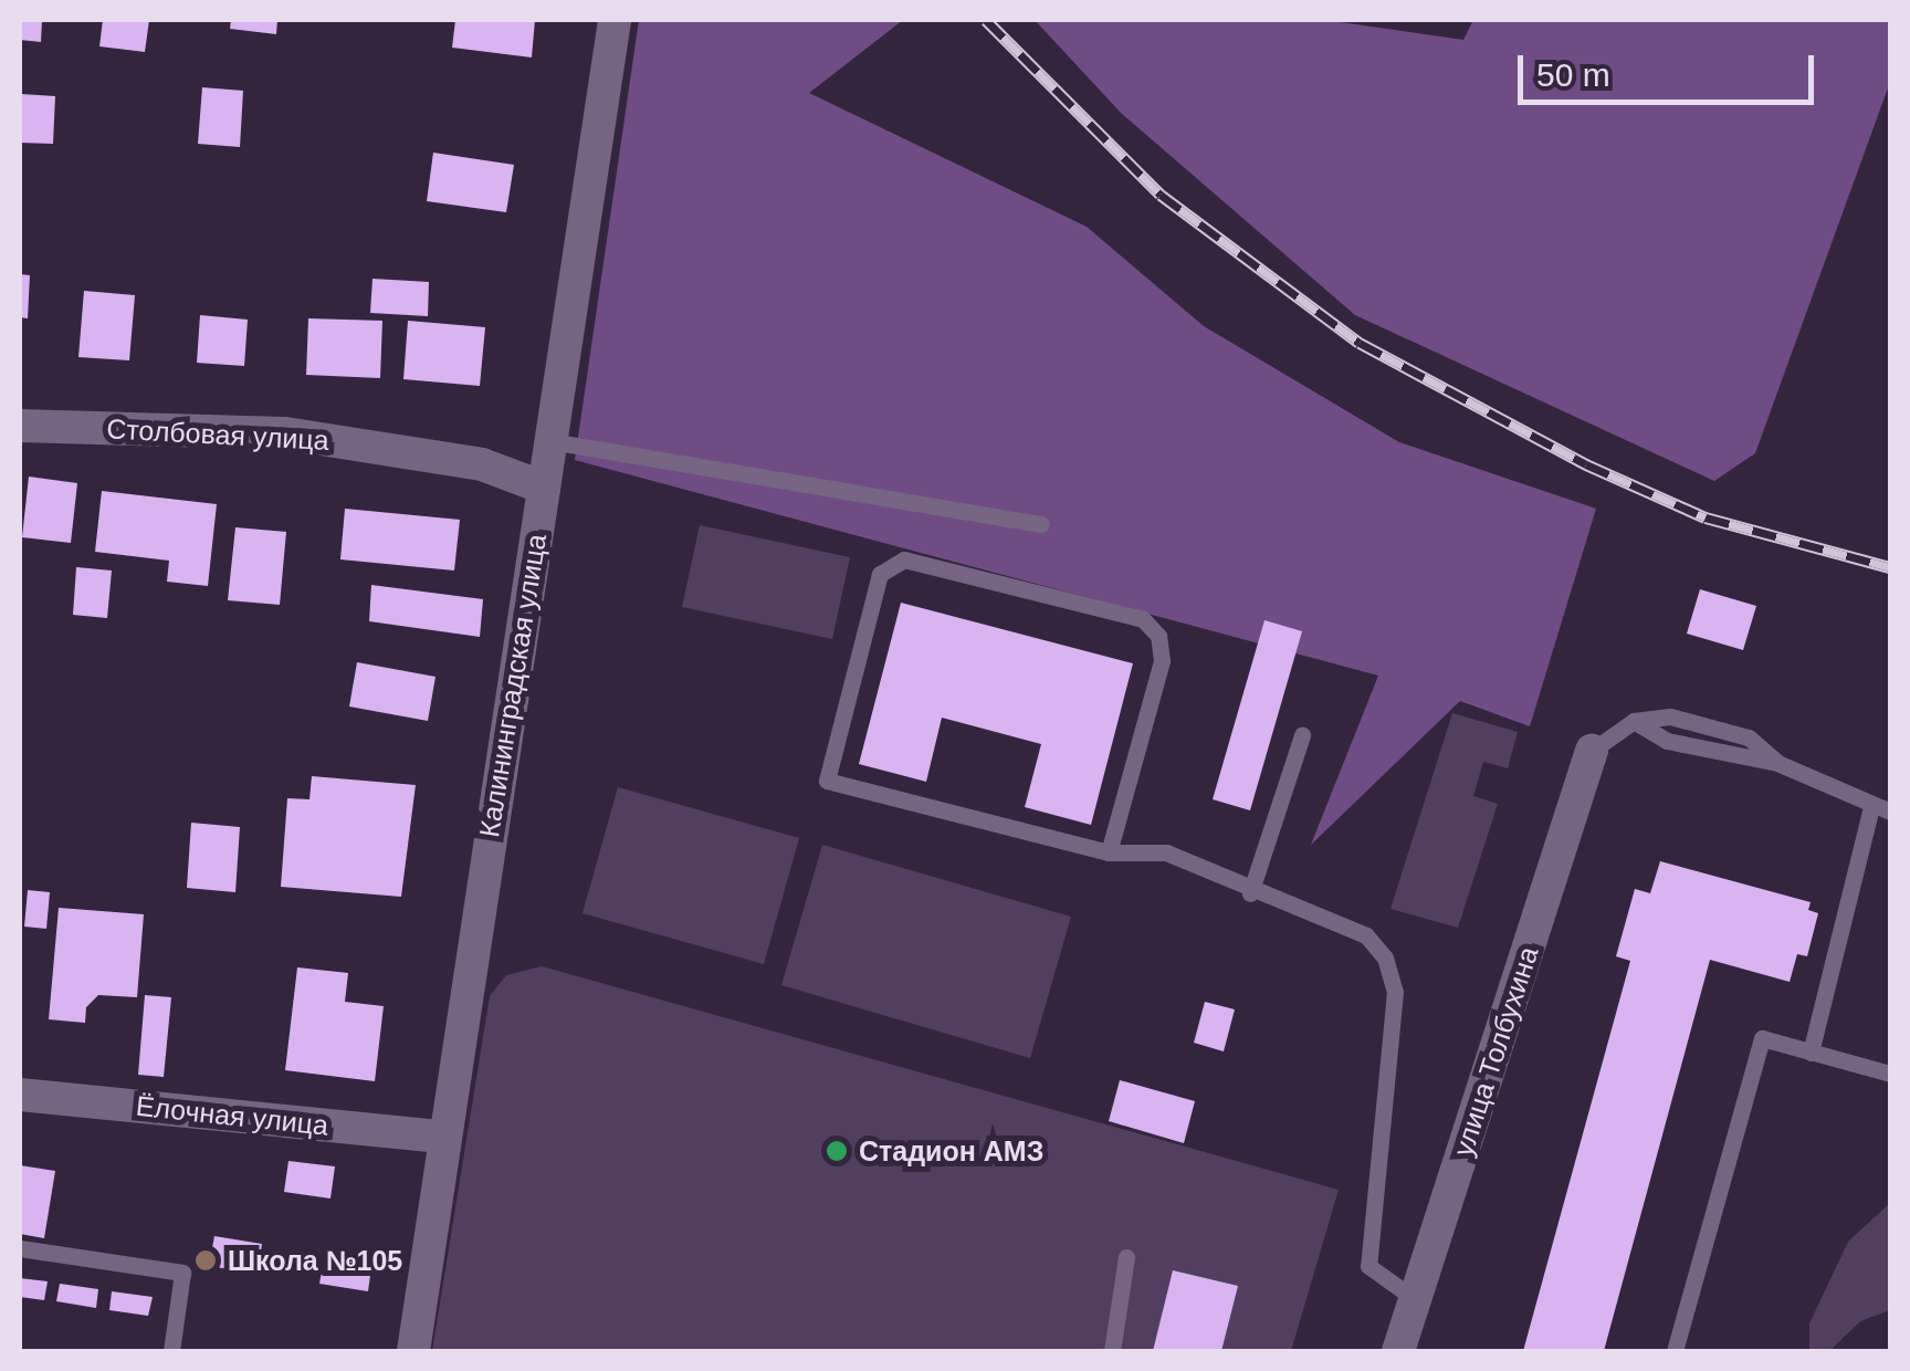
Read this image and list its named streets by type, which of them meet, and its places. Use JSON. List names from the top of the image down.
{
  "streets": {
    "street": [
      "Столбовая улица",
      "Калининградская улица",
      "улица Толбухина",
      "Ёлочная улица"
    ]
  },
  "crossings": [
    ["Столбовая улица", "Калининградская улица"],
    ["Калининградская улица", "Ёлочная улица"]
  ],
  "places": ["Стадион АМЗ", "Школа №105"],
  "scale_bar": "50 m"
}
